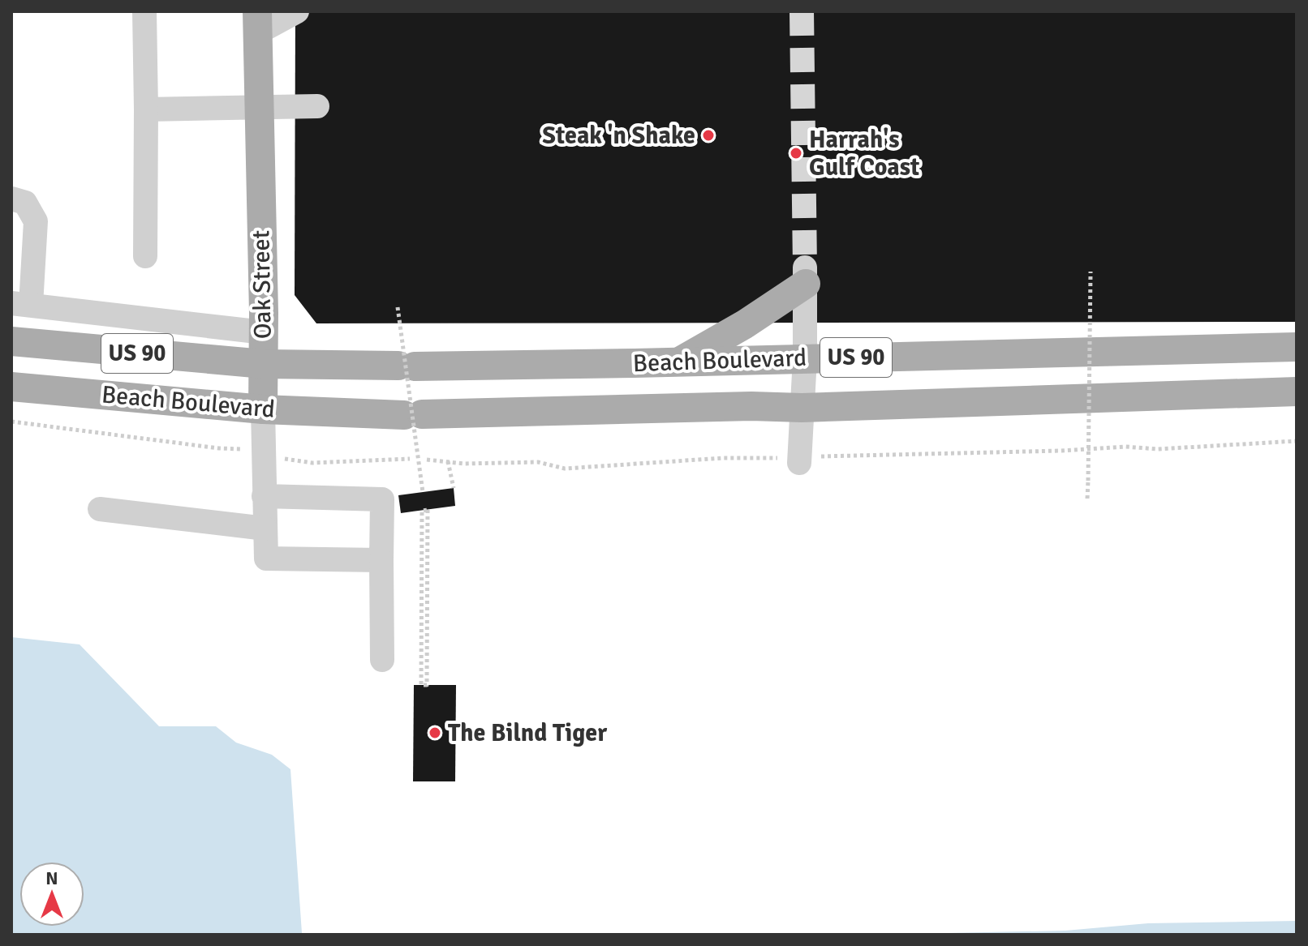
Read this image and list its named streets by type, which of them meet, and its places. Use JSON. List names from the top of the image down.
{
  "streets": {
    "main road": ["Oak Street", "US 90", "Beach Boulevard"]
  },
  "crossings": [
    ["Oak Street", "Beach Boulevard"]
  ],
  "places": ["Steak 'n Shake", "Harrah's Gulf Coast", "The Bilnd Tiger"],
  "north": "top"
}
